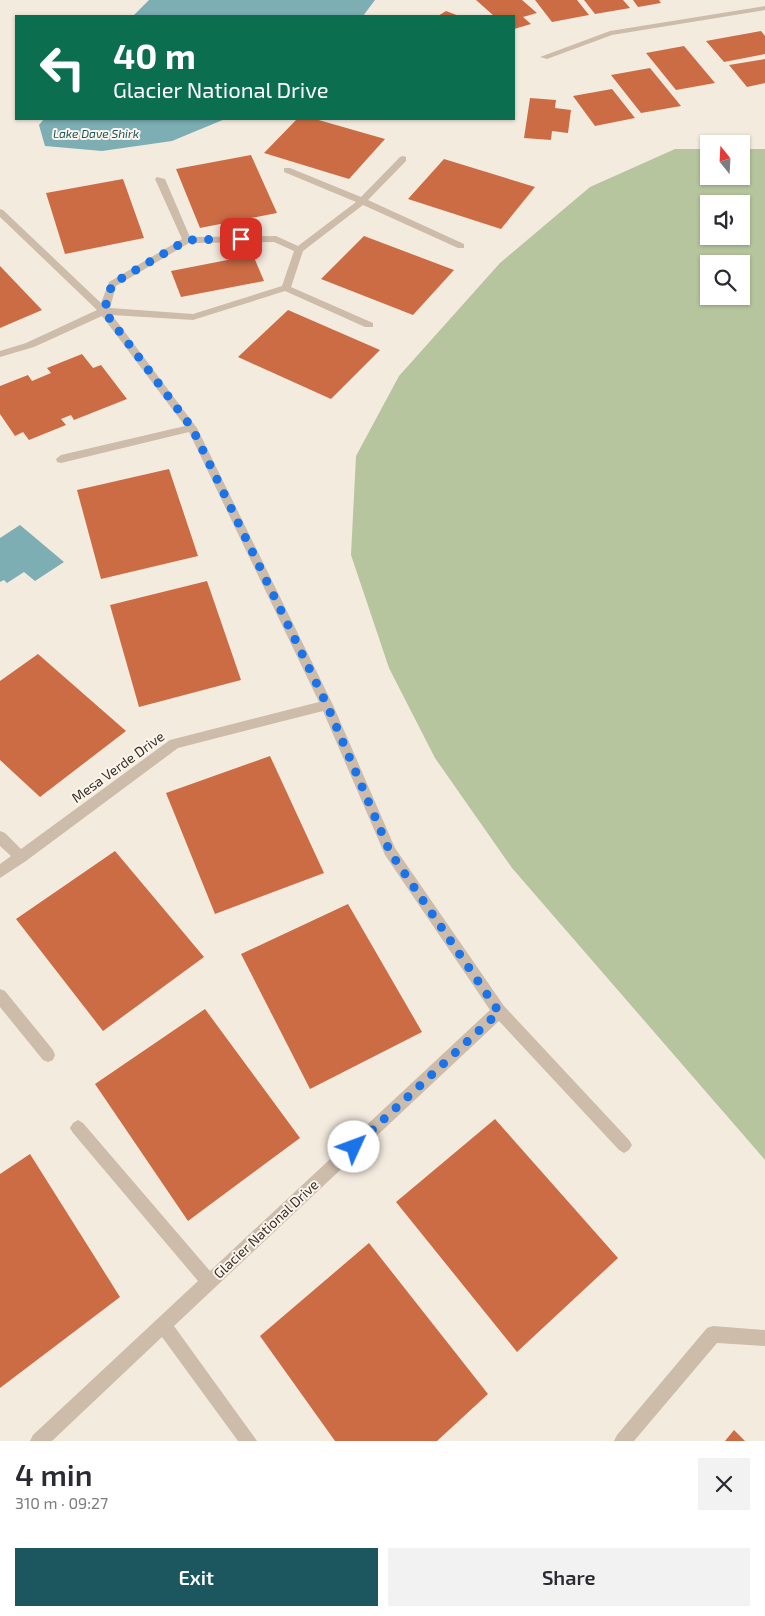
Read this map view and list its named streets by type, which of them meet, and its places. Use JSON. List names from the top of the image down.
{
  "streets": {
    "street": ["Mesa Verde Drive", "Glacier National Drive"]
  },
  "water": ["Lake Dave Shirk"],
  "north": "top",
  "page": {
    "turn": ["40 m", "Glacier National Drive"],
    "heading": ["4 min", "310 m · 09:27"],
    "buttons": ["Exit", "Share"]
  }
}
